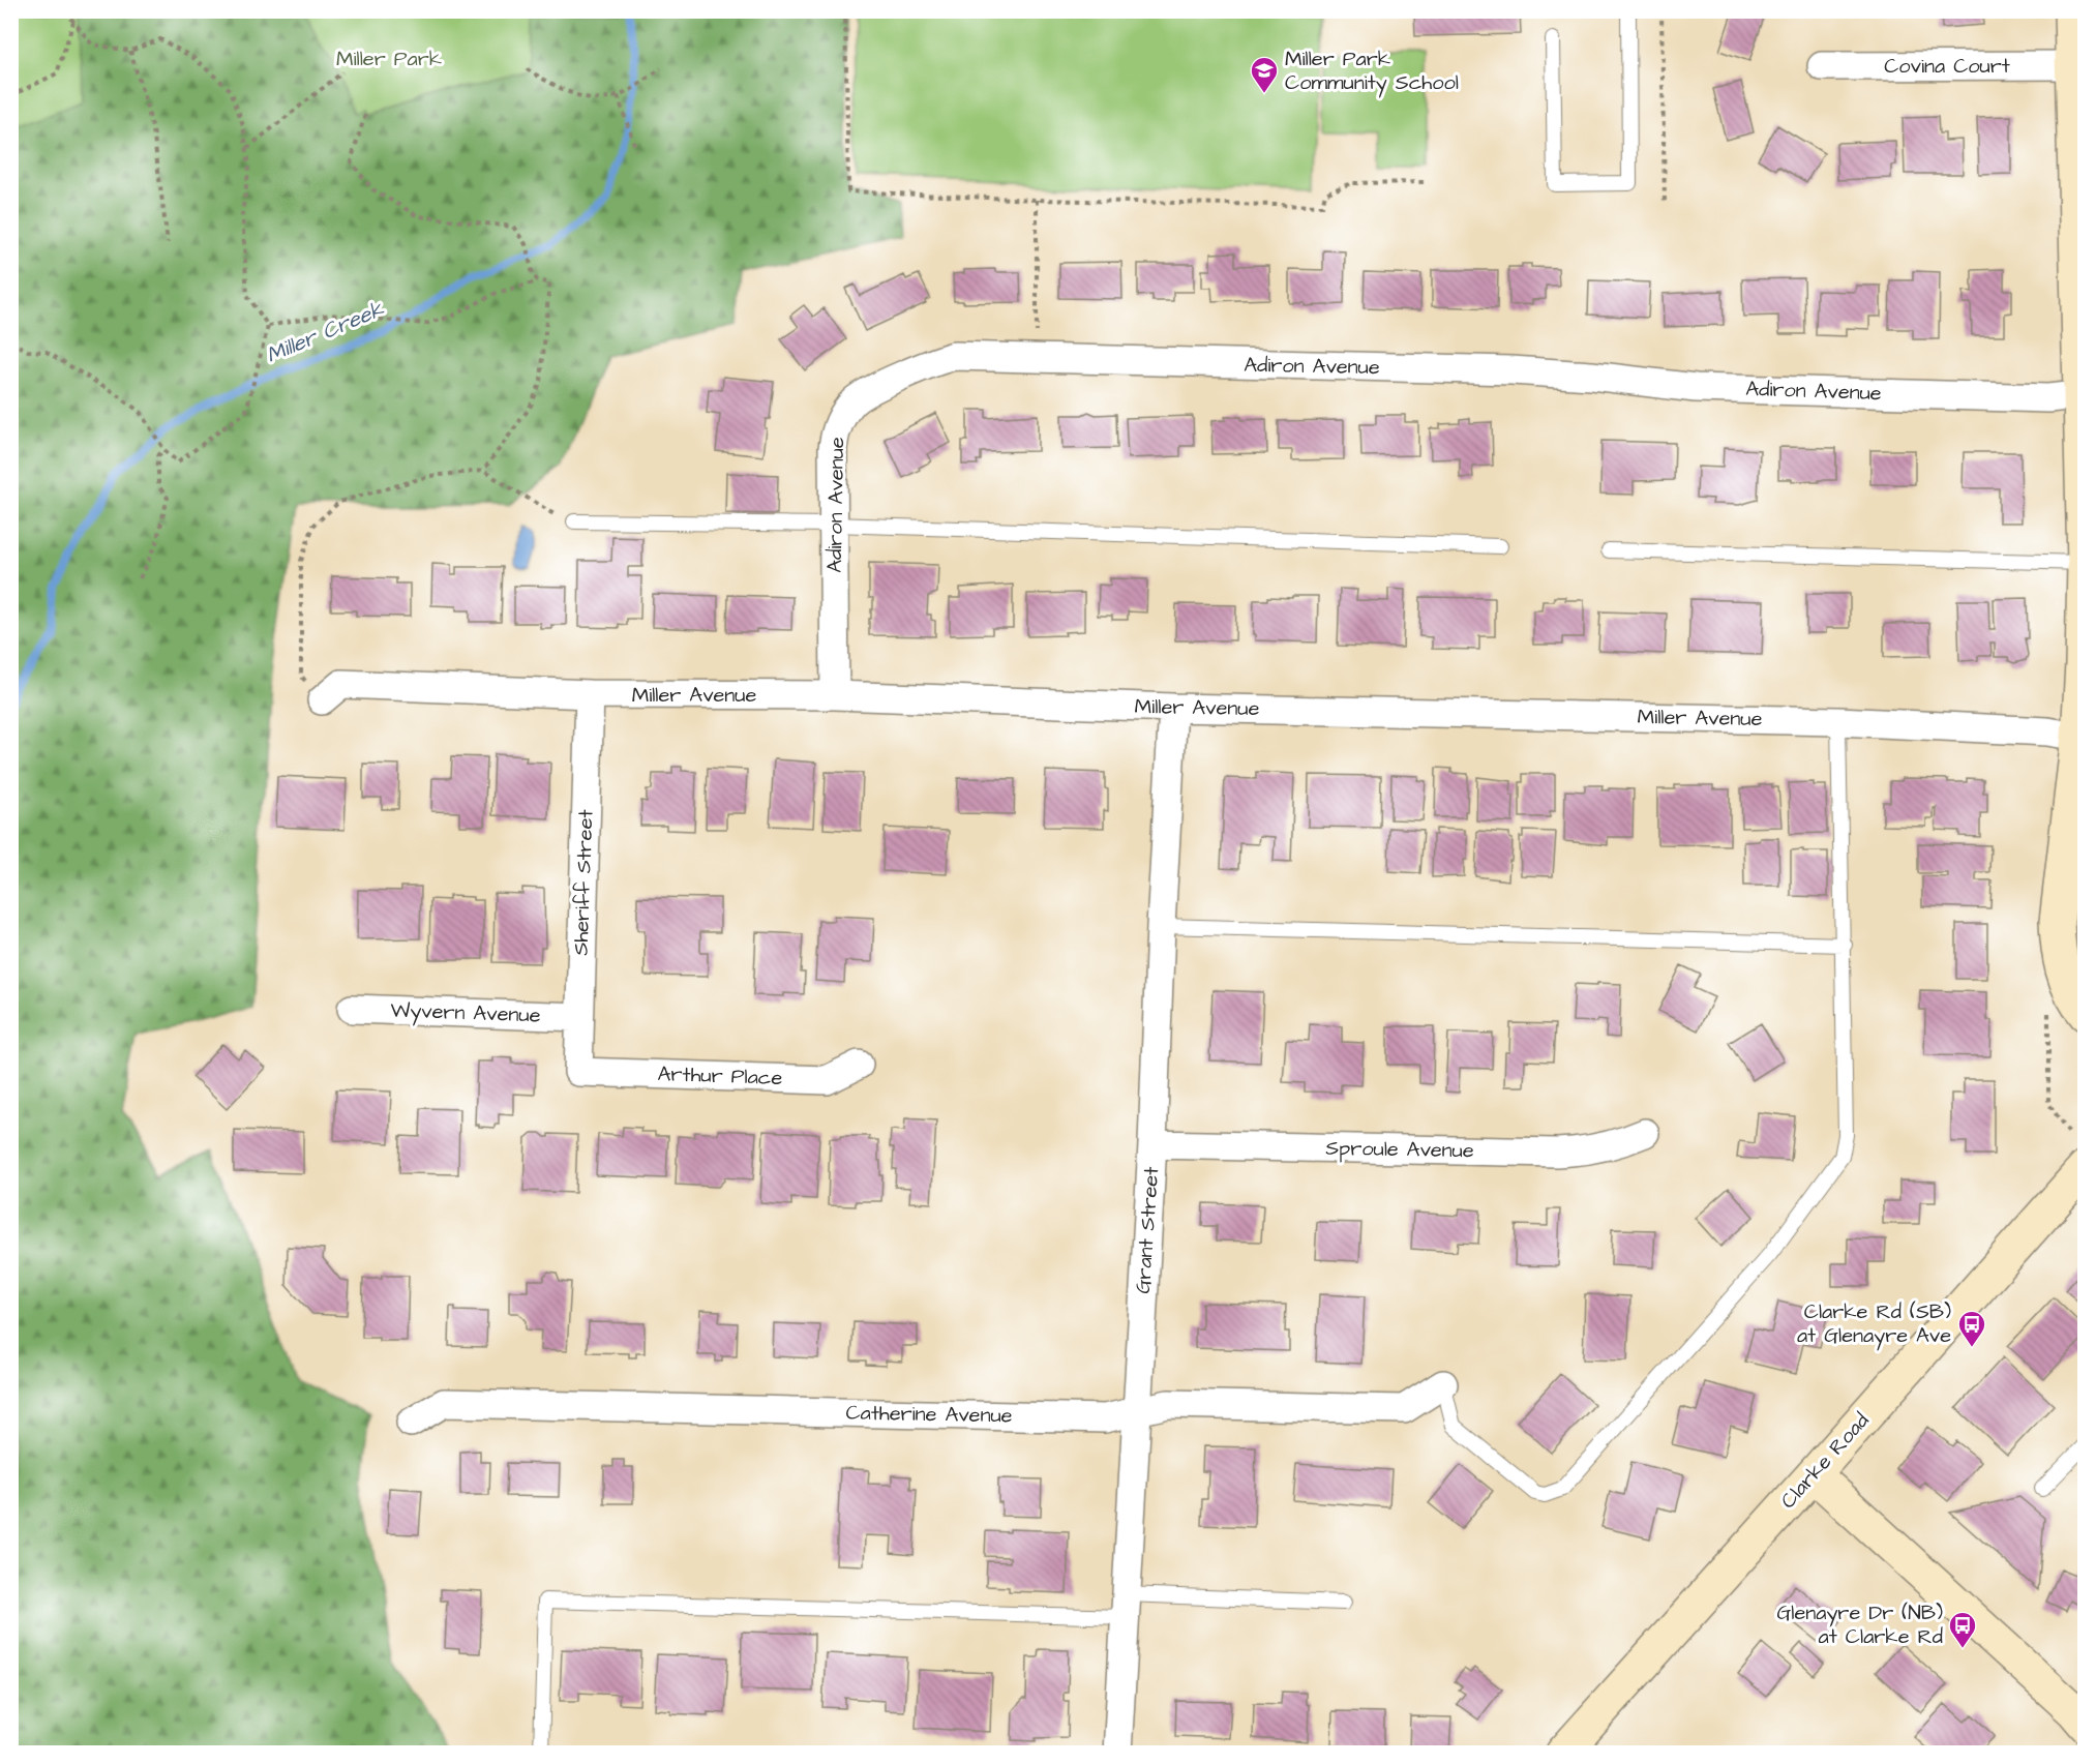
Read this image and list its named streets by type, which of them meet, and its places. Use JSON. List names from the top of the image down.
{
  "streets": {
    "street": [
      "Covina Court",
      "Adiron Avenue",
      "Miller Avenue",
      "Sheriff Street",
      "Wyvern Avenue",
      "Arthur Place",
      "Sproule Avenue",
      "Grant Street",
      "Catherine Avenue",
      "Clarke Road"
    ]
  },
  "crossings": [
    ["Adiron Avenue", "Miller Avenue"],
    ["Miller Avenue", "Sheriff Street"],
    ["Miller Avenue", "Grant Street"],
    ["Sheriff Street", "Wyvern Avenue"],
    ["Sheriff Street", "Arthur Place"],
    ["Sproule Avenue", "Grant Street"],
    ["Grant Street", "Catherine Avenue"]
  ],
  "water": ["Miller Creek"],
  "parks": ["Miller Park"],
  "places": {
    "school or university": ["Miller Park Community School"],
    "bus stop": ["Clarke Rd (SB) at Glenayre Ave", "Glenayre Dr (NB) at Clarke Rd"]
  }
}
